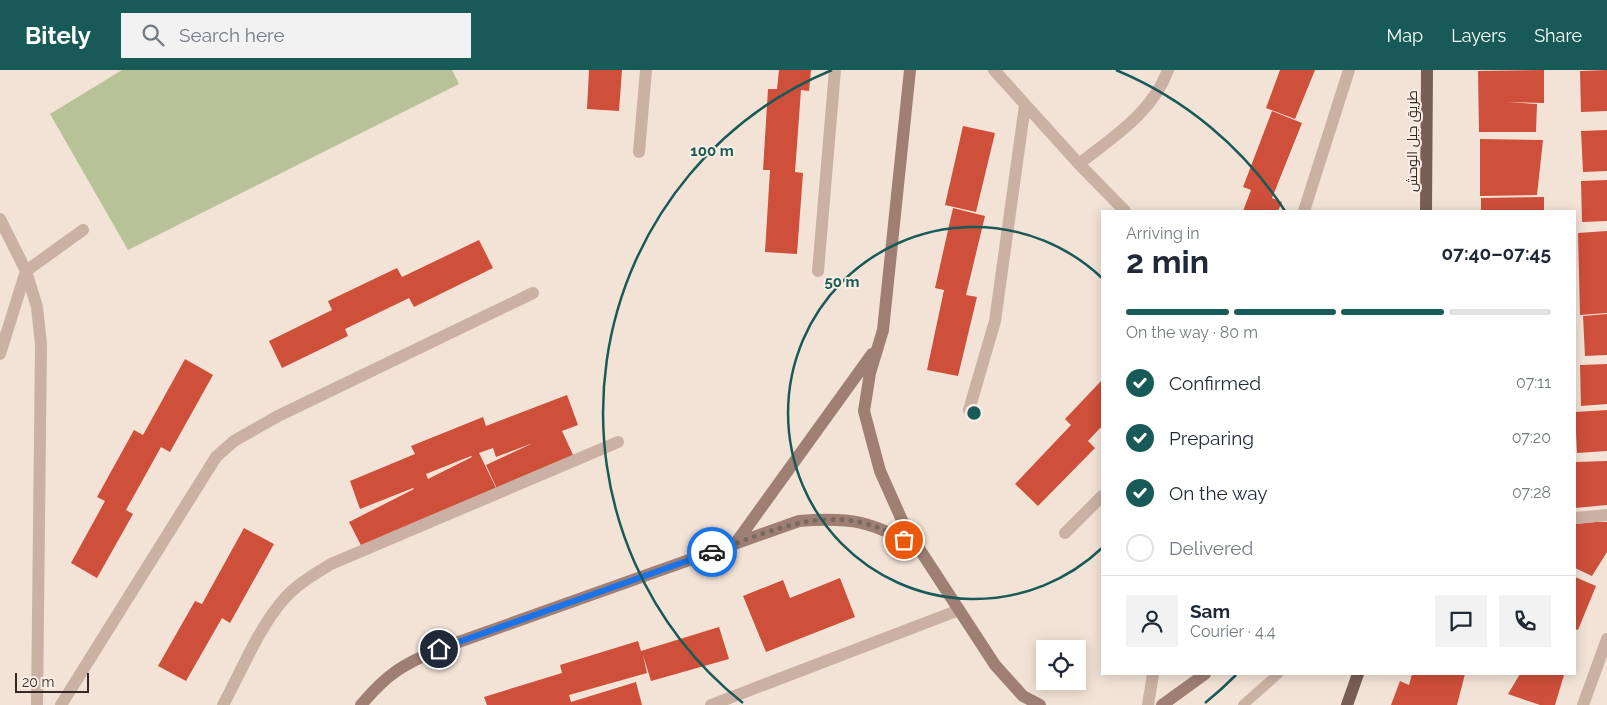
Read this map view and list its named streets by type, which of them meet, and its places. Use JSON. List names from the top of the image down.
{
  "streets": {
    "main road": ["طريق جبل الوحش"]
  },
  "scale_bar": "20 m",
  "page": {
    "header": "Bitely",
    "search": "Search here",
    "nav": ["Map", "Layers", "Share"],
    "heading": ["2 min", "Arriving in", "07:40–07:45"],
    "panel": ["Sam", "Courier · 4.4"],
    "bar": "On the way · 80 m",
    "list": [
      ["Confirmed", "07:11"],
      ["Preparing", "07:20"],
      ["On the way", "07:28"],
      "Delivered"
    ],
    "scale": "20 m"
  },
  "rings": ["100 m", "50 m"]
}
